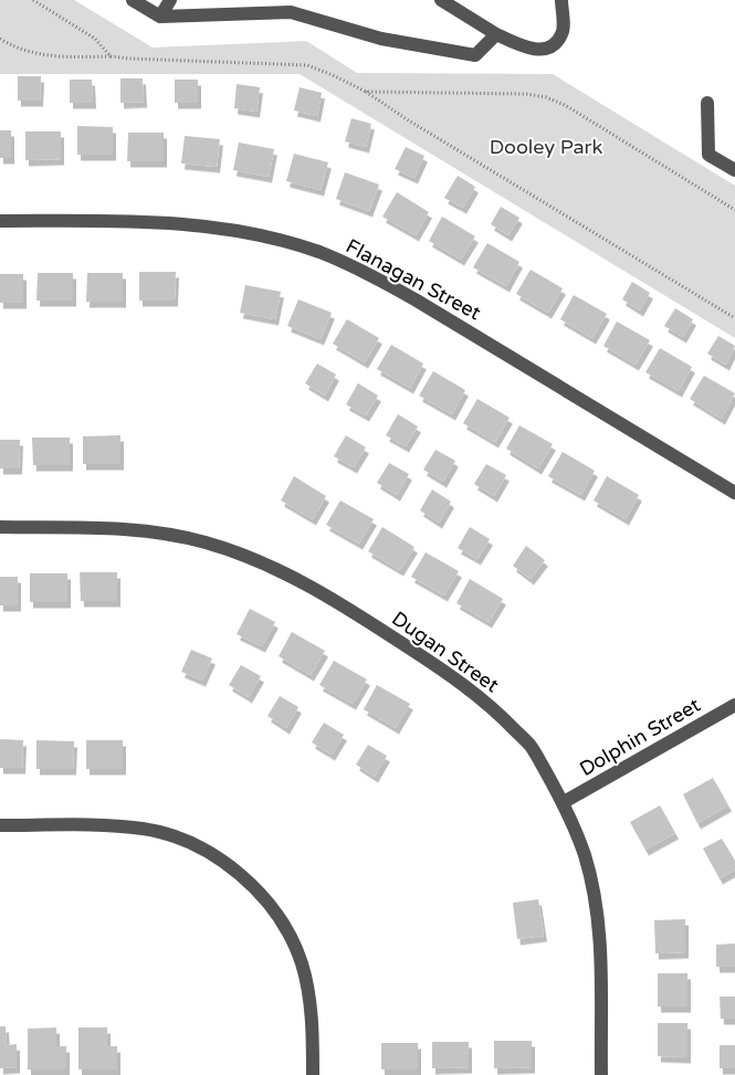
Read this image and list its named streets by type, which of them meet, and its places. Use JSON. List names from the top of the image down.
{
  "streets": {
    "street": ["Flanagan Street", "Dugan Street", "Dolphin Street"]
  },
  "crossings": [
    ["Dugan Street", "Dolphin Street"]
  ],
  "parks": ["Dooley Park"]
}
